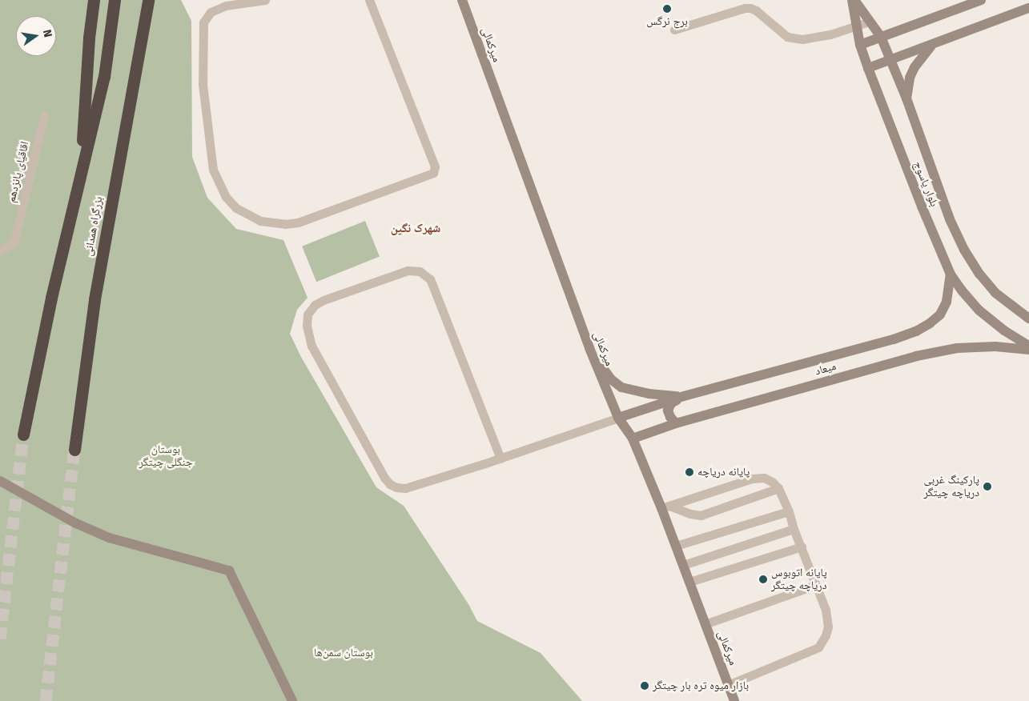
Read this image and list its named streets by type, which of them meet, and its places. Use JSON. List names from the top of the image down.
{
  "streets": {
    "highway": ["بزرگراه همدانی"],
    "street": [
      "میرکمالی",
      "اقاقیای پانزدهم",
      "بلوار یاسوج",
      "میعاد"
    ]
  },
  "crossings": [
    ["میرکمالی", "میعاد"],
    ["بلوار یاسوج", "میعاد"]
  ],
  "districts": ["شهرک نگین"],
  "parks": ["بوستان جنگلی چیتگر", "بوستان سمن‌ها"],
  "places": [
    "برج نرگس",
    "پایانه دریاچه",
    "پارکینگ غربی دریاچه چیتگر",
    "پایانه اتوبوس دریاچه چیتگر",
    "بازار میوه تره بار چیتگر"
  ],
  "north": "right"
}
